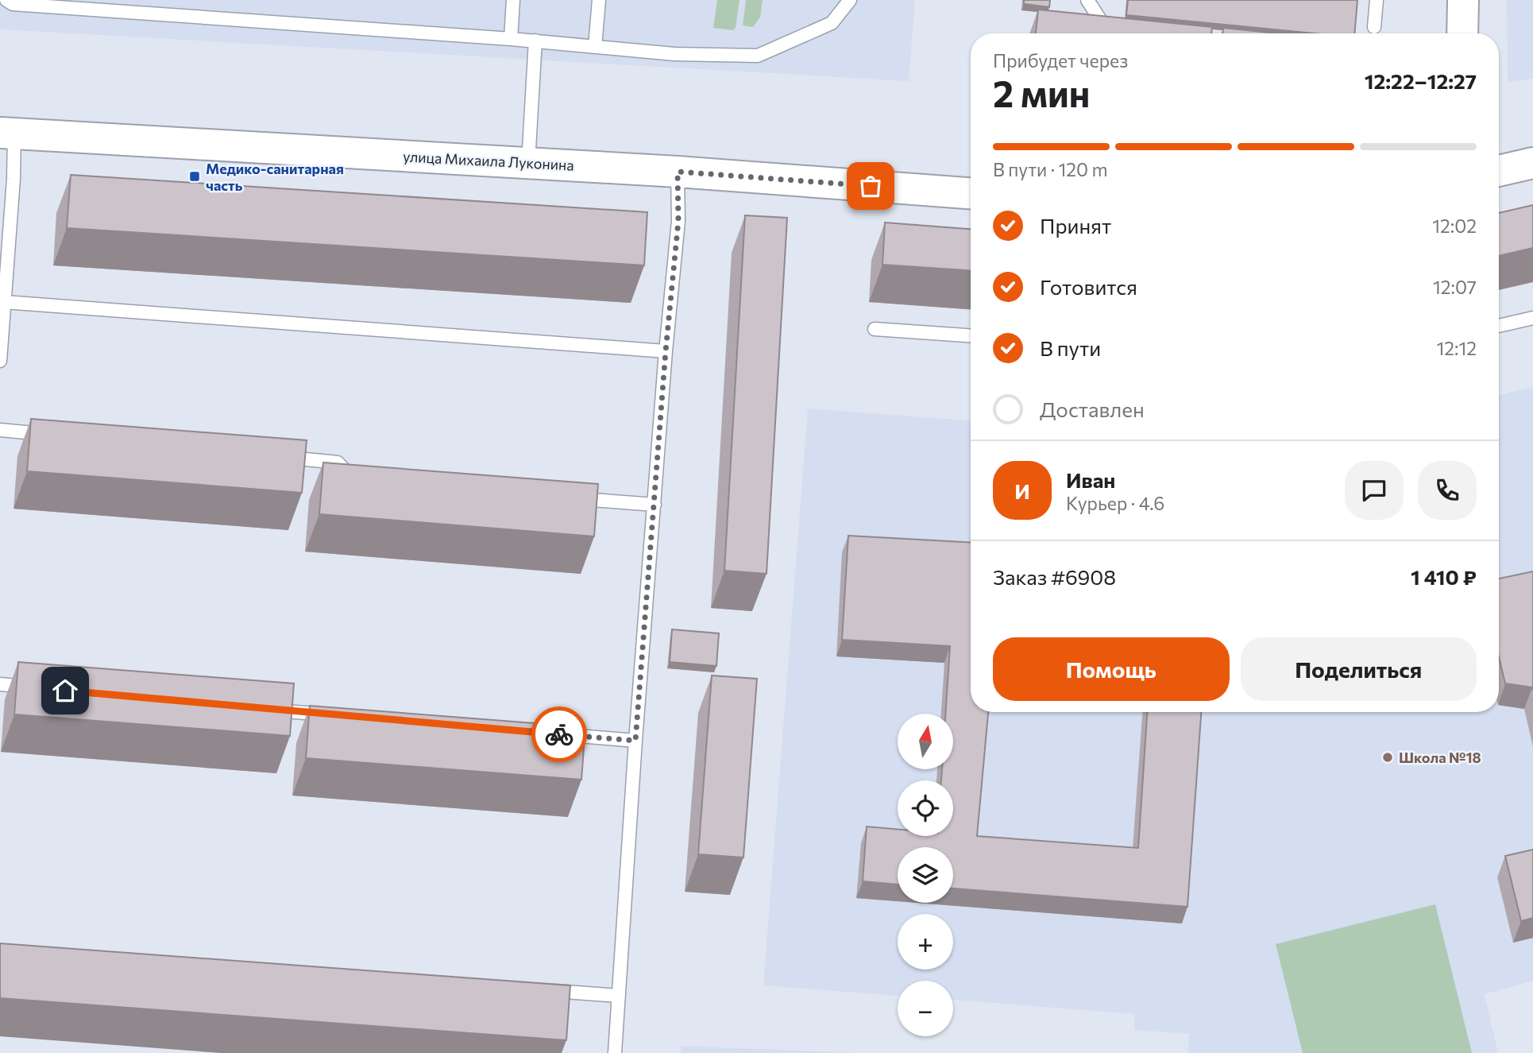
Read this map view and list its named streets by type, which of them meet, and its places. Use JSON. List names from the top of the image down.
{
  "streets": {
    "main road": ["улица Михаила Луконина"]
  },
  "places": {
    "transit": ["Медико-санитарная часть"],
    "other": ["Школа №18"]
  },
  "north": "top",
  "page": {
    "heading": ["2 мин", "Прибудет через", "12:22–12:27"],
    "panel": [
      "Иван",
      "Курьер · 4.6",
      "Заказ #6908",
      "1 410 ₽"
    ],
    "bar": "В пути · 120 m",
    "list": [
      ["Принят", "12:02"],
      ["Готовится", "12:07"],
      ["В пути", "12:12"],
      "Доставлен"
    ],
    "round": "И",
    "buttons": ["Помощь", "Поделиться"],
    "map_buttons": ["+", "−"]
  }
}
